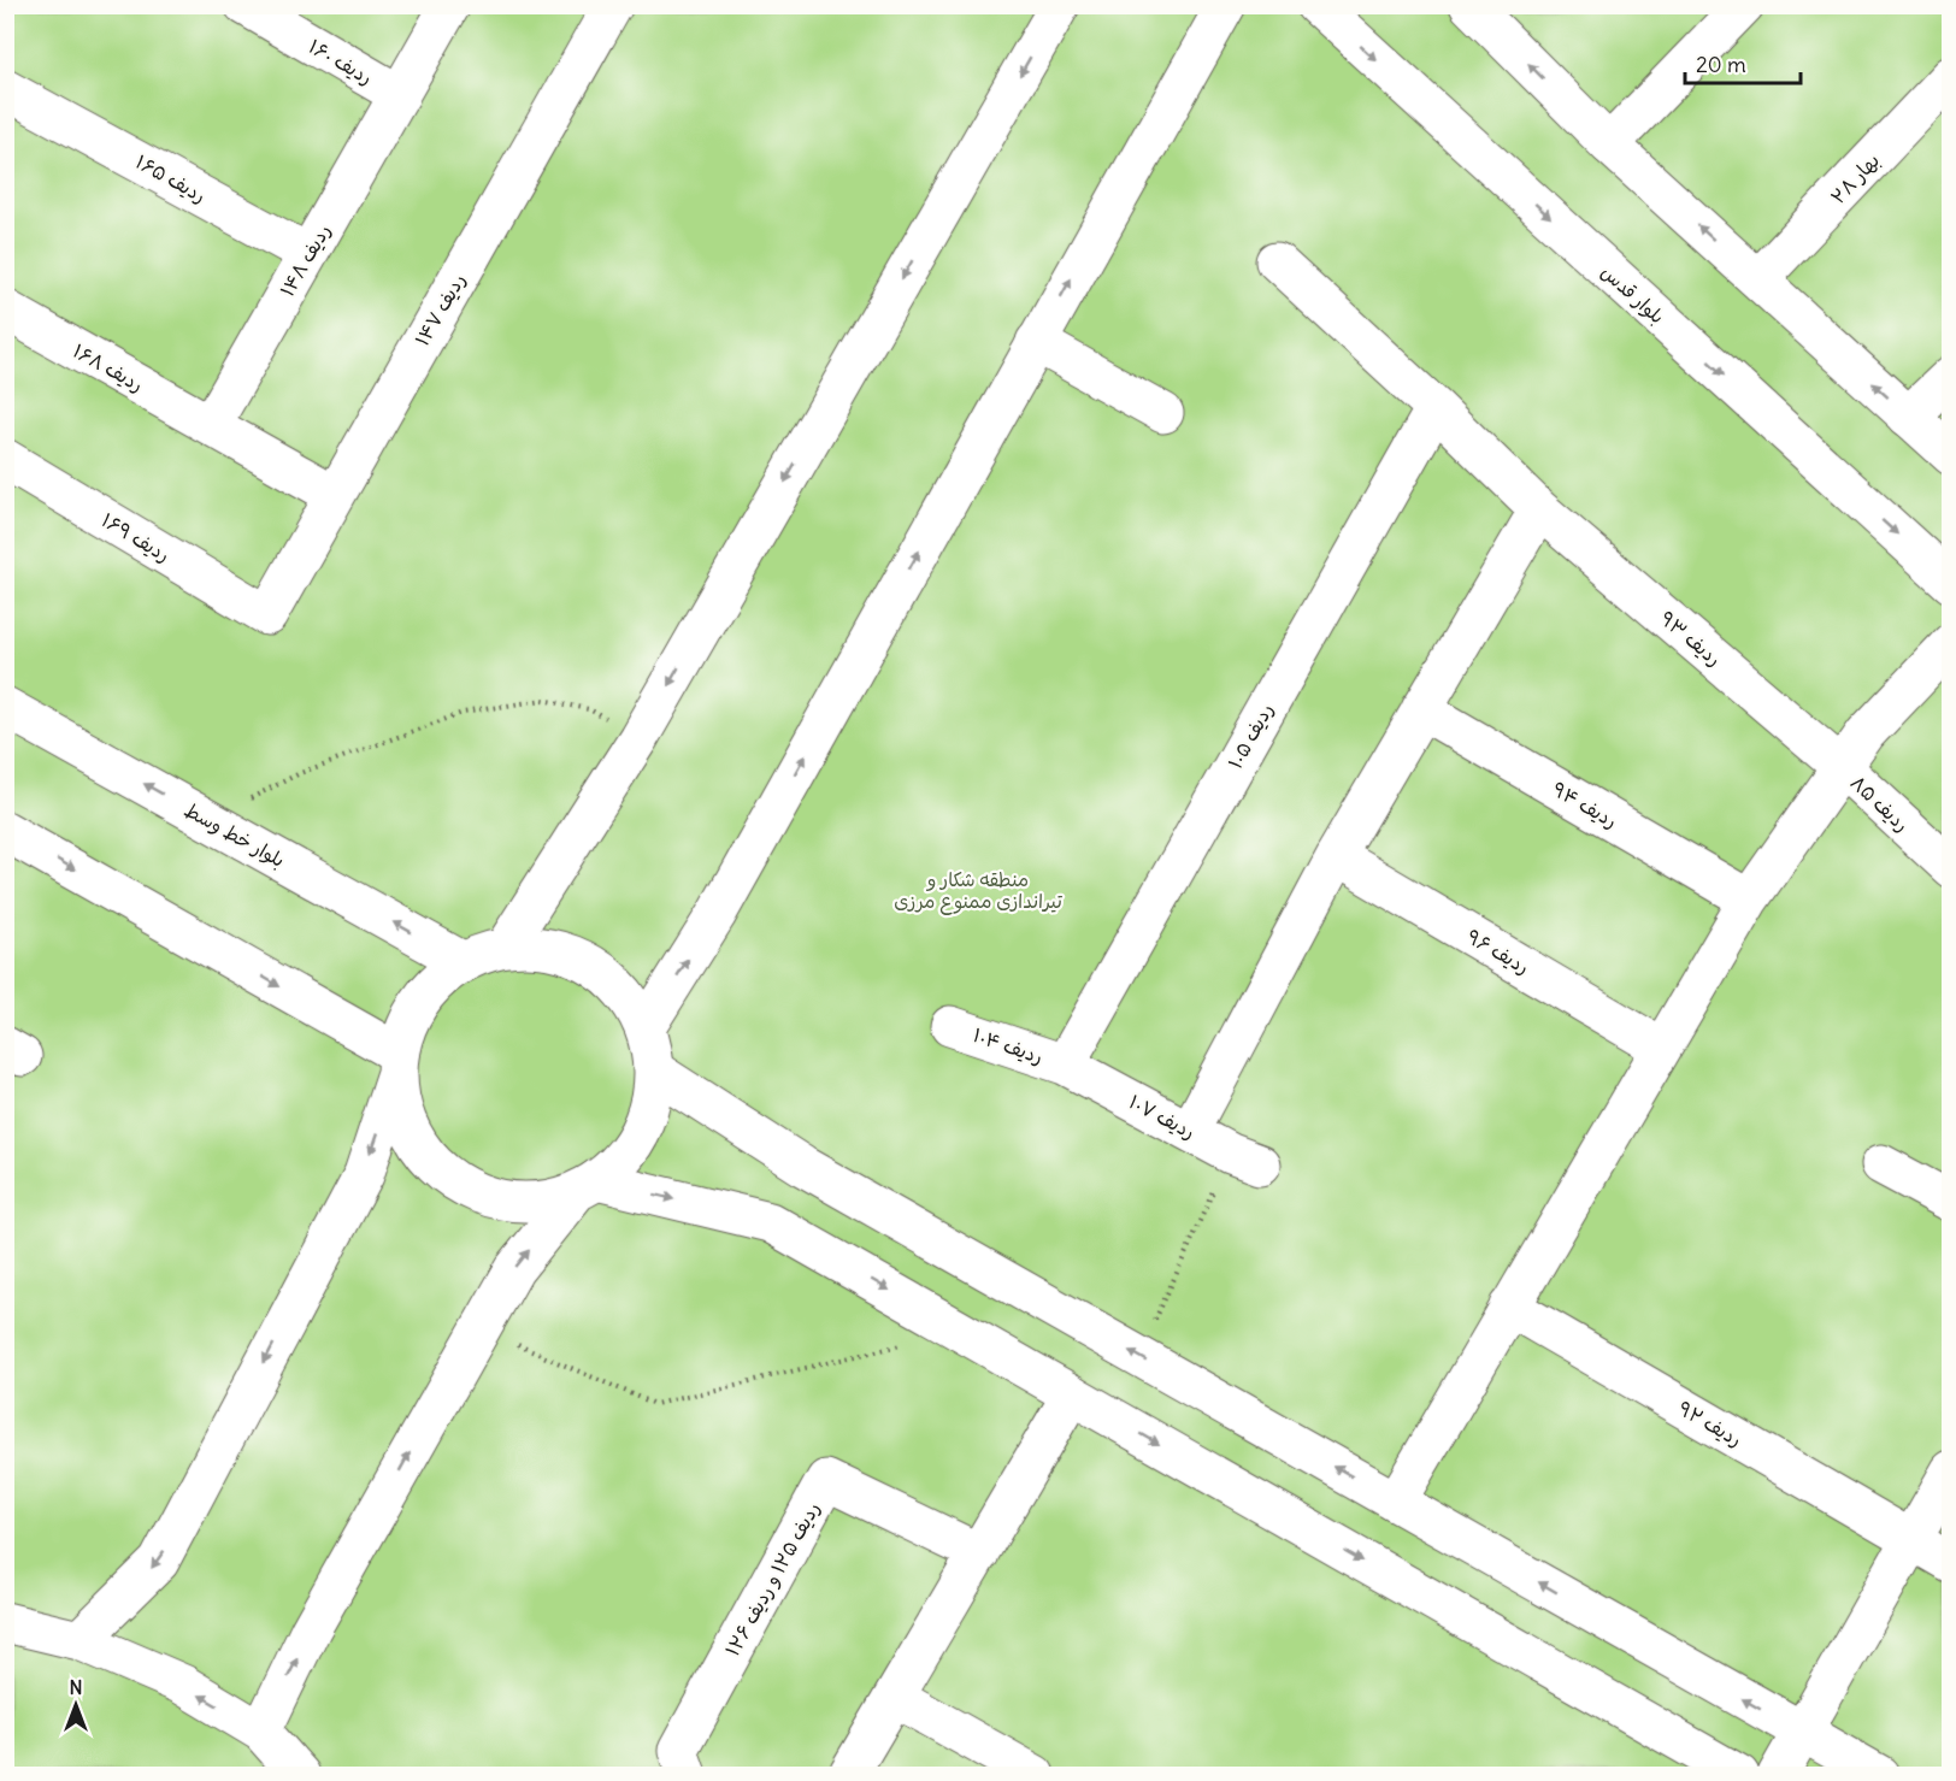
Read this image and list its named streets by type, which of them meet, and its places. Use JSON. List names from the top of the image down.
{
  "streets": {
    "street": [
      "ردیف ۱۶۰",
      "ردیف ۱۶۵",
      "بهار ۲۸",
      "ردیف ۱۴۸",
      "بلوار قدس",
      "ردیف ۱۴۷",
      "ردیف ۱۶۸",
      "ردیف ۱۶۹",
      "ردیف ۹۳",
      "ردیف ۱۰۵",
      "ردیف ۸۵",
      "ردیف ۹۴",
      "بلوار خط وسط",
      "ردیف ۹۶",
      "ردیف ۱۰۴",
      "ردیف ۱۰۷",
      "ردیف ۹۲",
      "ردیف ۱۲۵ و ردیف ۱۲۶"
    ]
  },
  "crossings": [
    ["ردیف ۱۶۰", "ردیف ۱۴۸"],
    ["ردیف ۱۶۵", "ردیف ۱۴۸"],
    ["ردیف ۱۴۸", "ردیف ۱۶۸"],
    ["ردیف ۱۴۷", "ردیف ۱۶۸"],
    ["ردیف ۱۴۷", "ردیف ۱۶۹"],
    ["ردیف ۹۳", "ردیف ۱۰۵"],
    ["ردیف ۹۳", "ردیف ۸۵"],
    ["ردیف ۱۰۵", "ردیف ۱۰۴"],
    ["ردیف ۱۰۵", "ردیف ۱۰۷"],
    ["ردیف ۱۰۴", "ردیف ۱۰۷"]
  ],
  "parks": ["منطقه شکار و تیراندازی ممنوع مرزی"],
  "scale_bar": "20 m",
  "north": "top"
}
